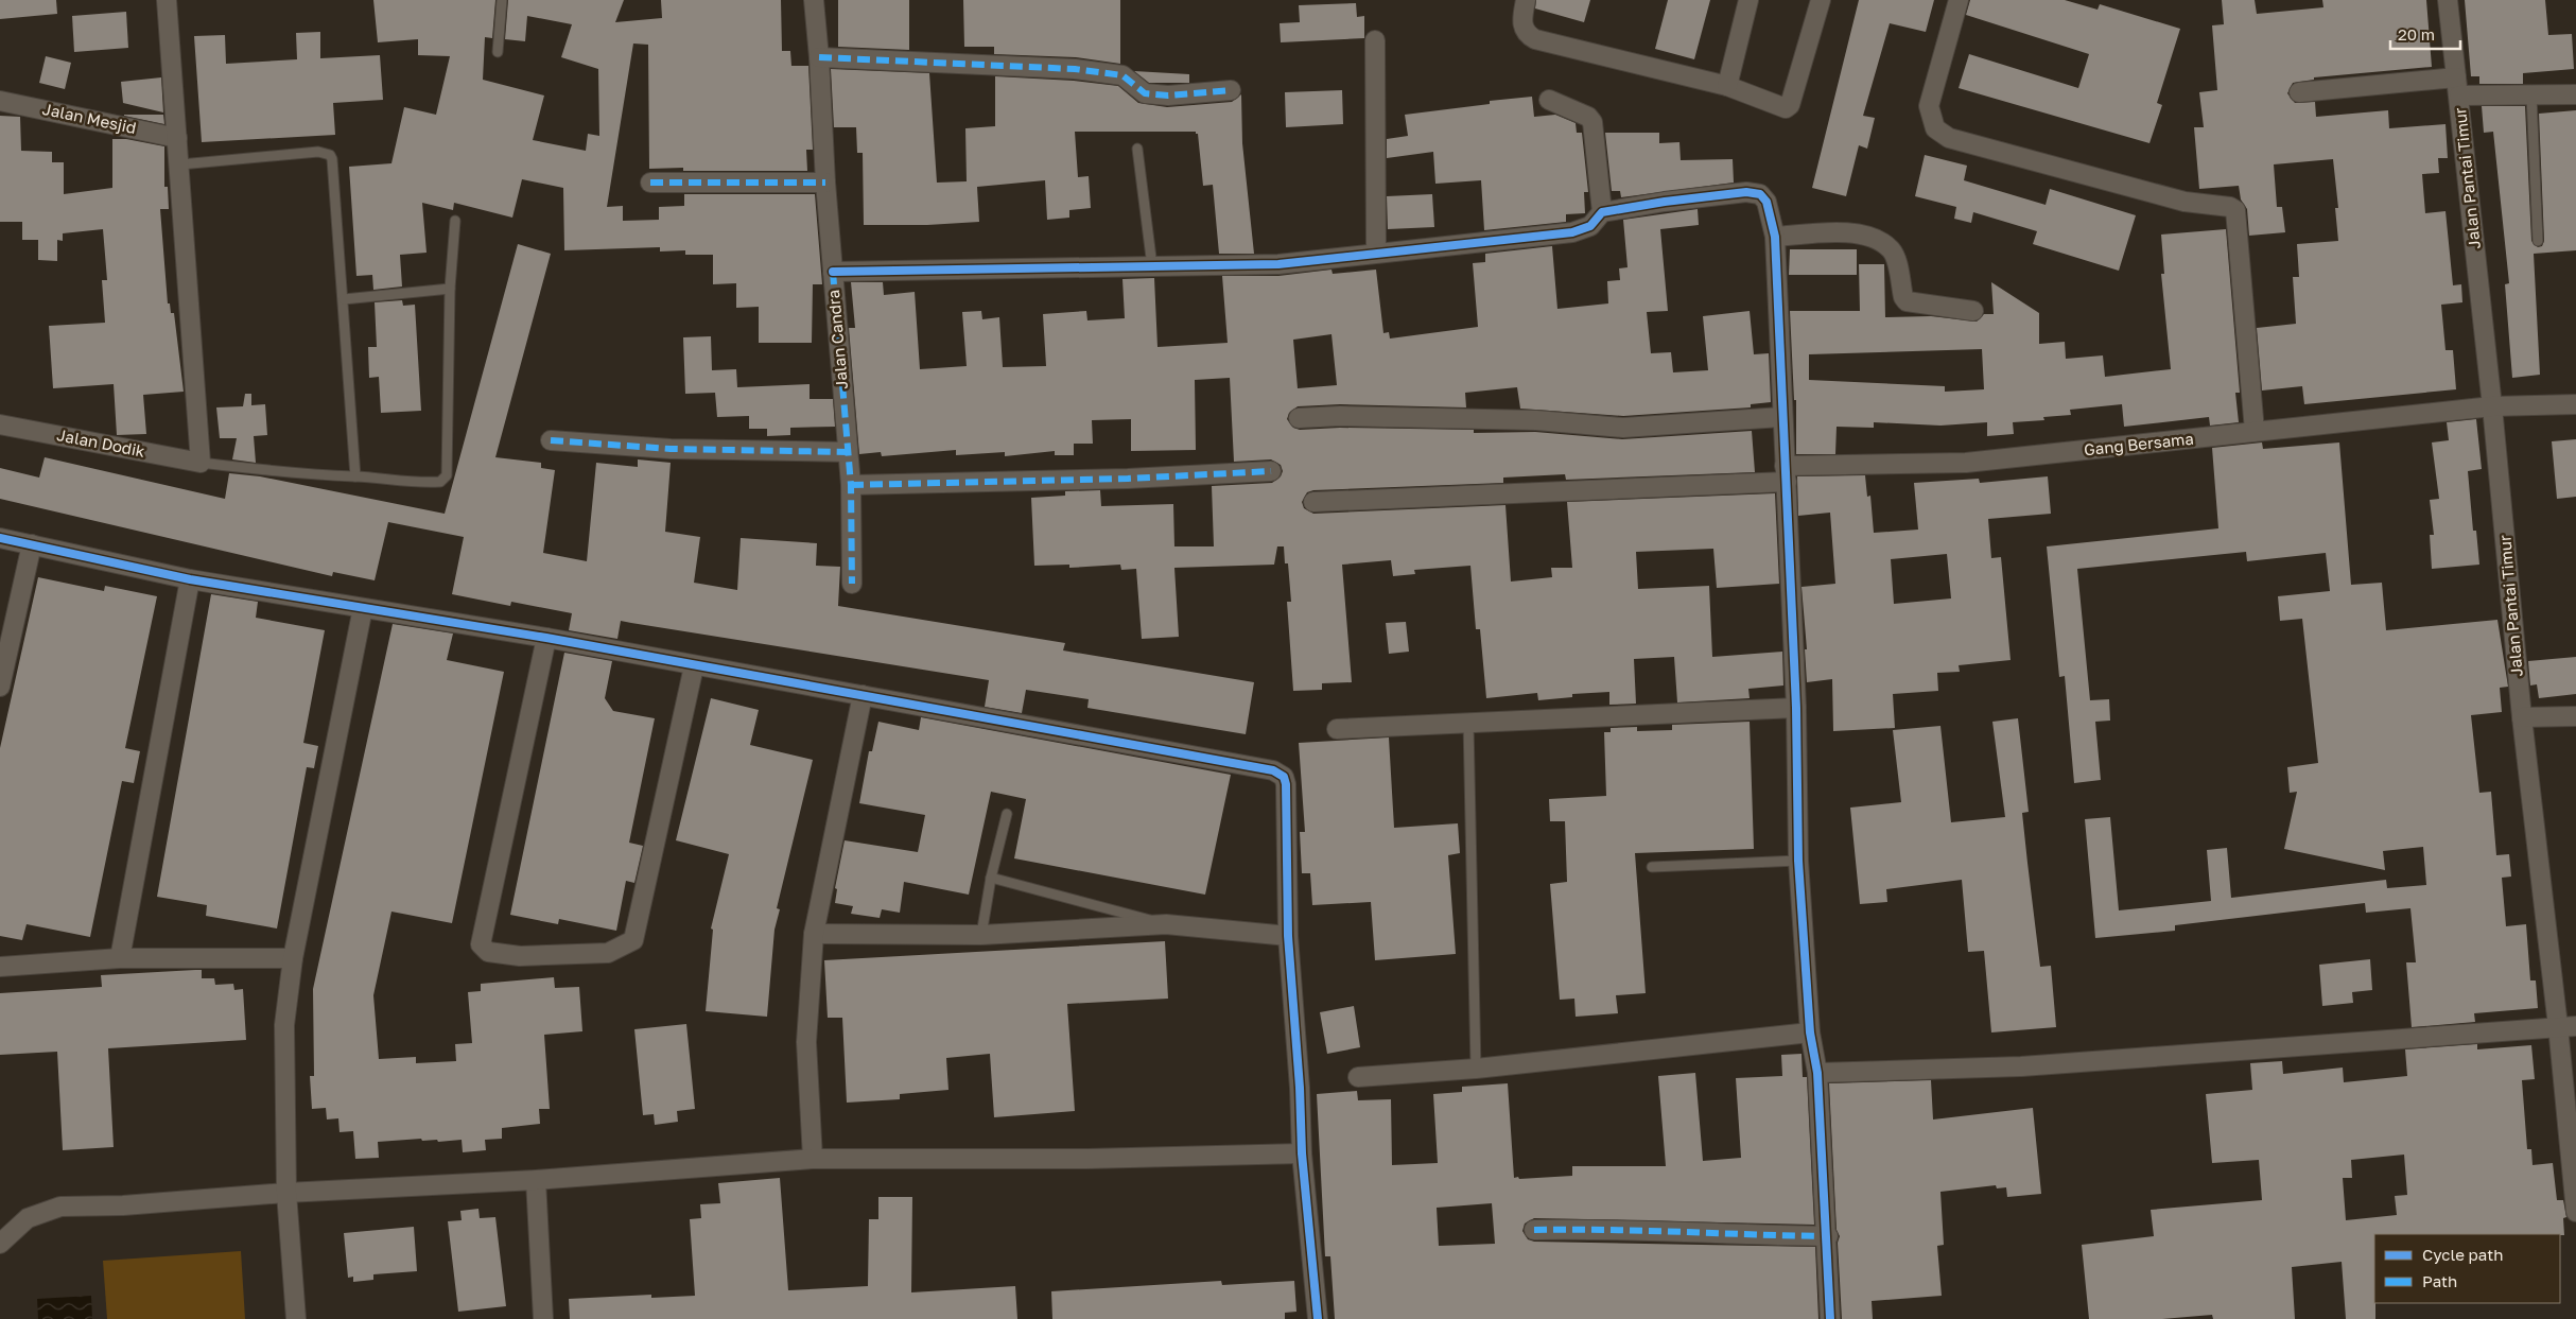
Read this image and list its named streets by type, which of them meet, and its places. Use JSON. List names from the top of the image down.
{
  "streets": {
    "street": [
      "Jalan Mesjid",
      "Jalan Pantai Timur",
      "Jalan Candra",
      "Jalan Dodik",
      "Gang Bersama"
    ]
  },
  "crossings": [
    ["Jalan Pantai Timur", "Gang Bersama"]
  ],
  "legend": ["Cycle path", "Path"],
  "scale_bar": "20 m"
}
